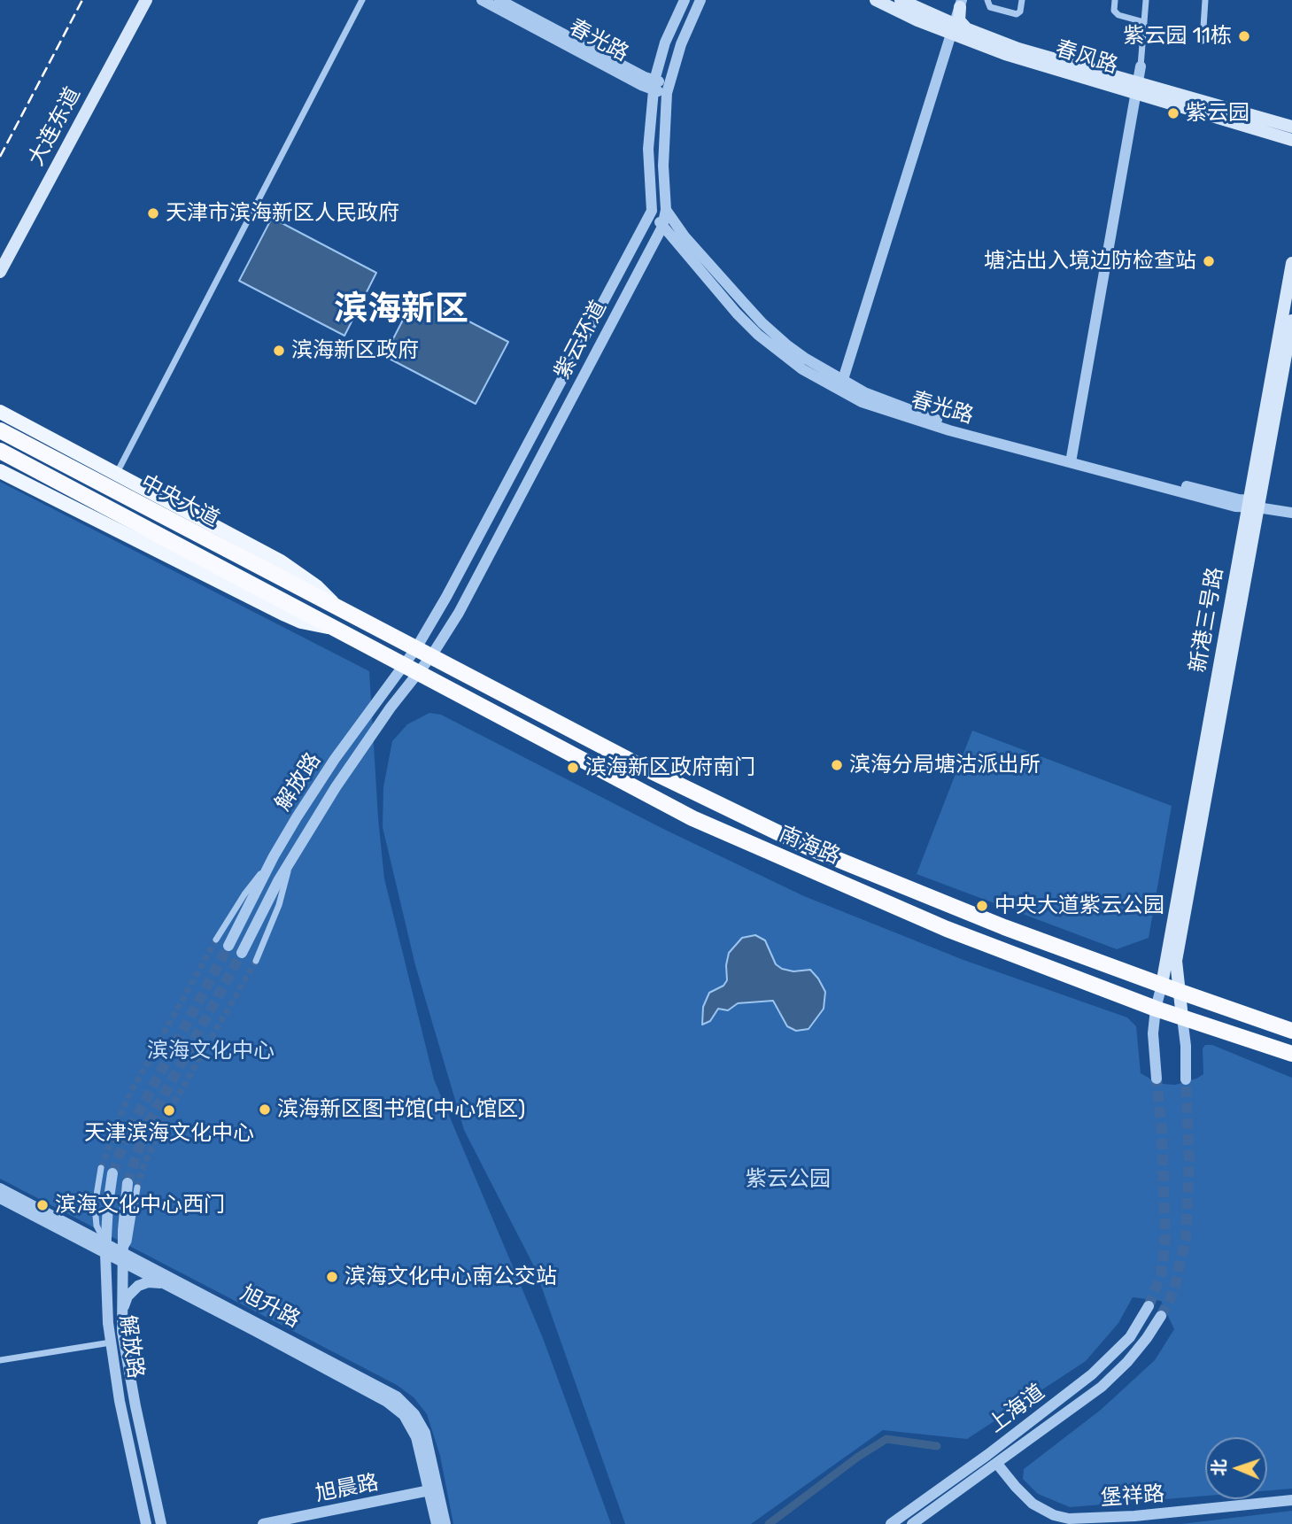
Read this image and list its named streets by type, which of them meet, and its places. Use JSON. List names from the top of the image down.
{
  "streets": {
    "highway": ["中央大道", "南海路"],
    "main road": ["春风路", "大连东道", "新港三号路"],
    "street": [
      "春光路",
      "紫云环道",
      "解放路",
      "旭升路",
      "上海道",
      "旭晨路",
      "堡祥路"
    ]
  },
  "crossings": [
    ["春光路", "紫云环道"],
    ["春光路", "新港三号路"],
    ["紫云环道", "解放路"],
    ["紫云环道", "南海路"],
    ["中央大道", "南海路"],
    ["新港三号路", "南海路"],
    ["解放路", "南海路"],
    ["解放路", "旭升路"],
    ["旭升路", "旭晨路"],
    ["上海道", "堡祥路"]
  ],
  "districts": ["滨海新区"],
  "parks": ["滨海文化中心", "紫云公园"],
  "places": [
    "紫云园 11栋",
    "紫云园",
    "天津市滨海新区人民政府",
    "塘沽出入境边防检查站",
    "滨海新区政府",
    "滨海分局塘沽派出所",
    "滨海新区政府南门",
    "中央大道紫云公园",
    "滨海新区图书馆(中心馆区)",
    "天津滨海文化中心",
    "滨海文化中心西门",
    "滨海文化中心南公交站"
  ],
  "north": "left"
}
